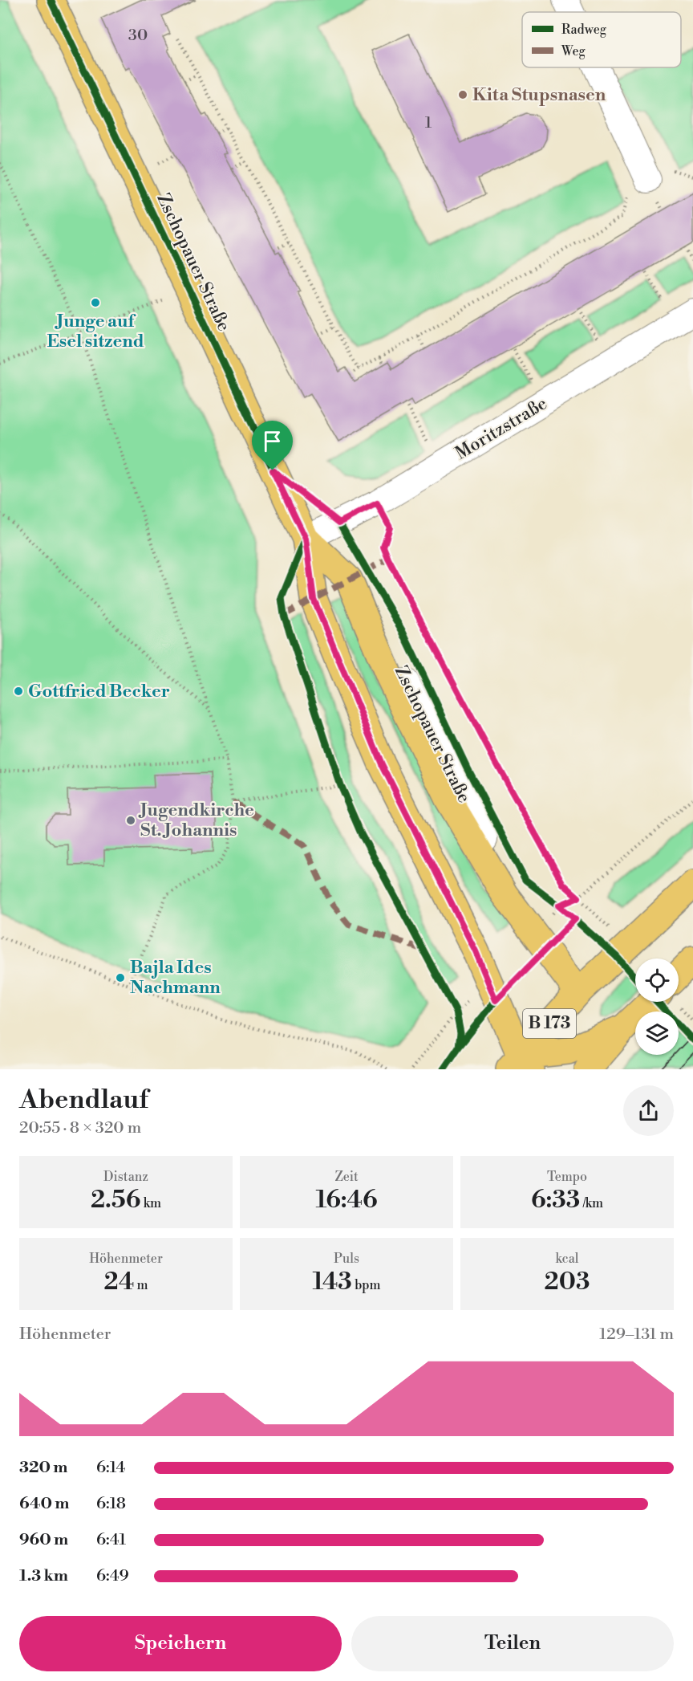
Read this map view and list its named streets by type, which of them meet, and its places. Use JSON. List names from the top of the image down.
{
  "streets": {
    "main road": ["Zschopauer Straße", "B 173"],
    "street": ["Moritzstraße"]
  },
  "crossings": [
    ["Zschopauer Straße", "Moritzstraße"],
    ["Zschopauer Straße", "B 173"]
  ],
  "places": [
    "Kita Stupsnasen",
    "Junge auf Esel sitzend",
    "Gottfried Becker",
    "Jugendkirche St. Johannis",
    "Bajla Ides Nachmann"
  ],
  "house_numbers": ["30", "1"],
  "legend": ["Radweg", "Weg"],
  "page": {
    "heading": ["Abendlauf", "20:55 · 8 × 320 m"],
    "stats": [
      ["Distanz", "2.56 km"],
      ["Zeit", "16:46"],
      ["Tempo", "6:33 /km"],
      ["Höhenmeter", "24 m"],
      ["Puls", "143 bpm"],
      ["kcal", "203"]
    ],
    "chart": ["Höhenmeter", "129–131 m"],
    "list": [
      {
        "name": "320 m",
        "note": "6:14"
      },
      {
        "name": "640 m",
        "note": "6:18"
      },
      {
        "name": "960 m",
        "note": "6:41"
      },
      {
        "name": "1.3 km",
        "note": "6:49"
      }
    ],
    "buttons": ["Speichern", "Teilen"]
  }
}
